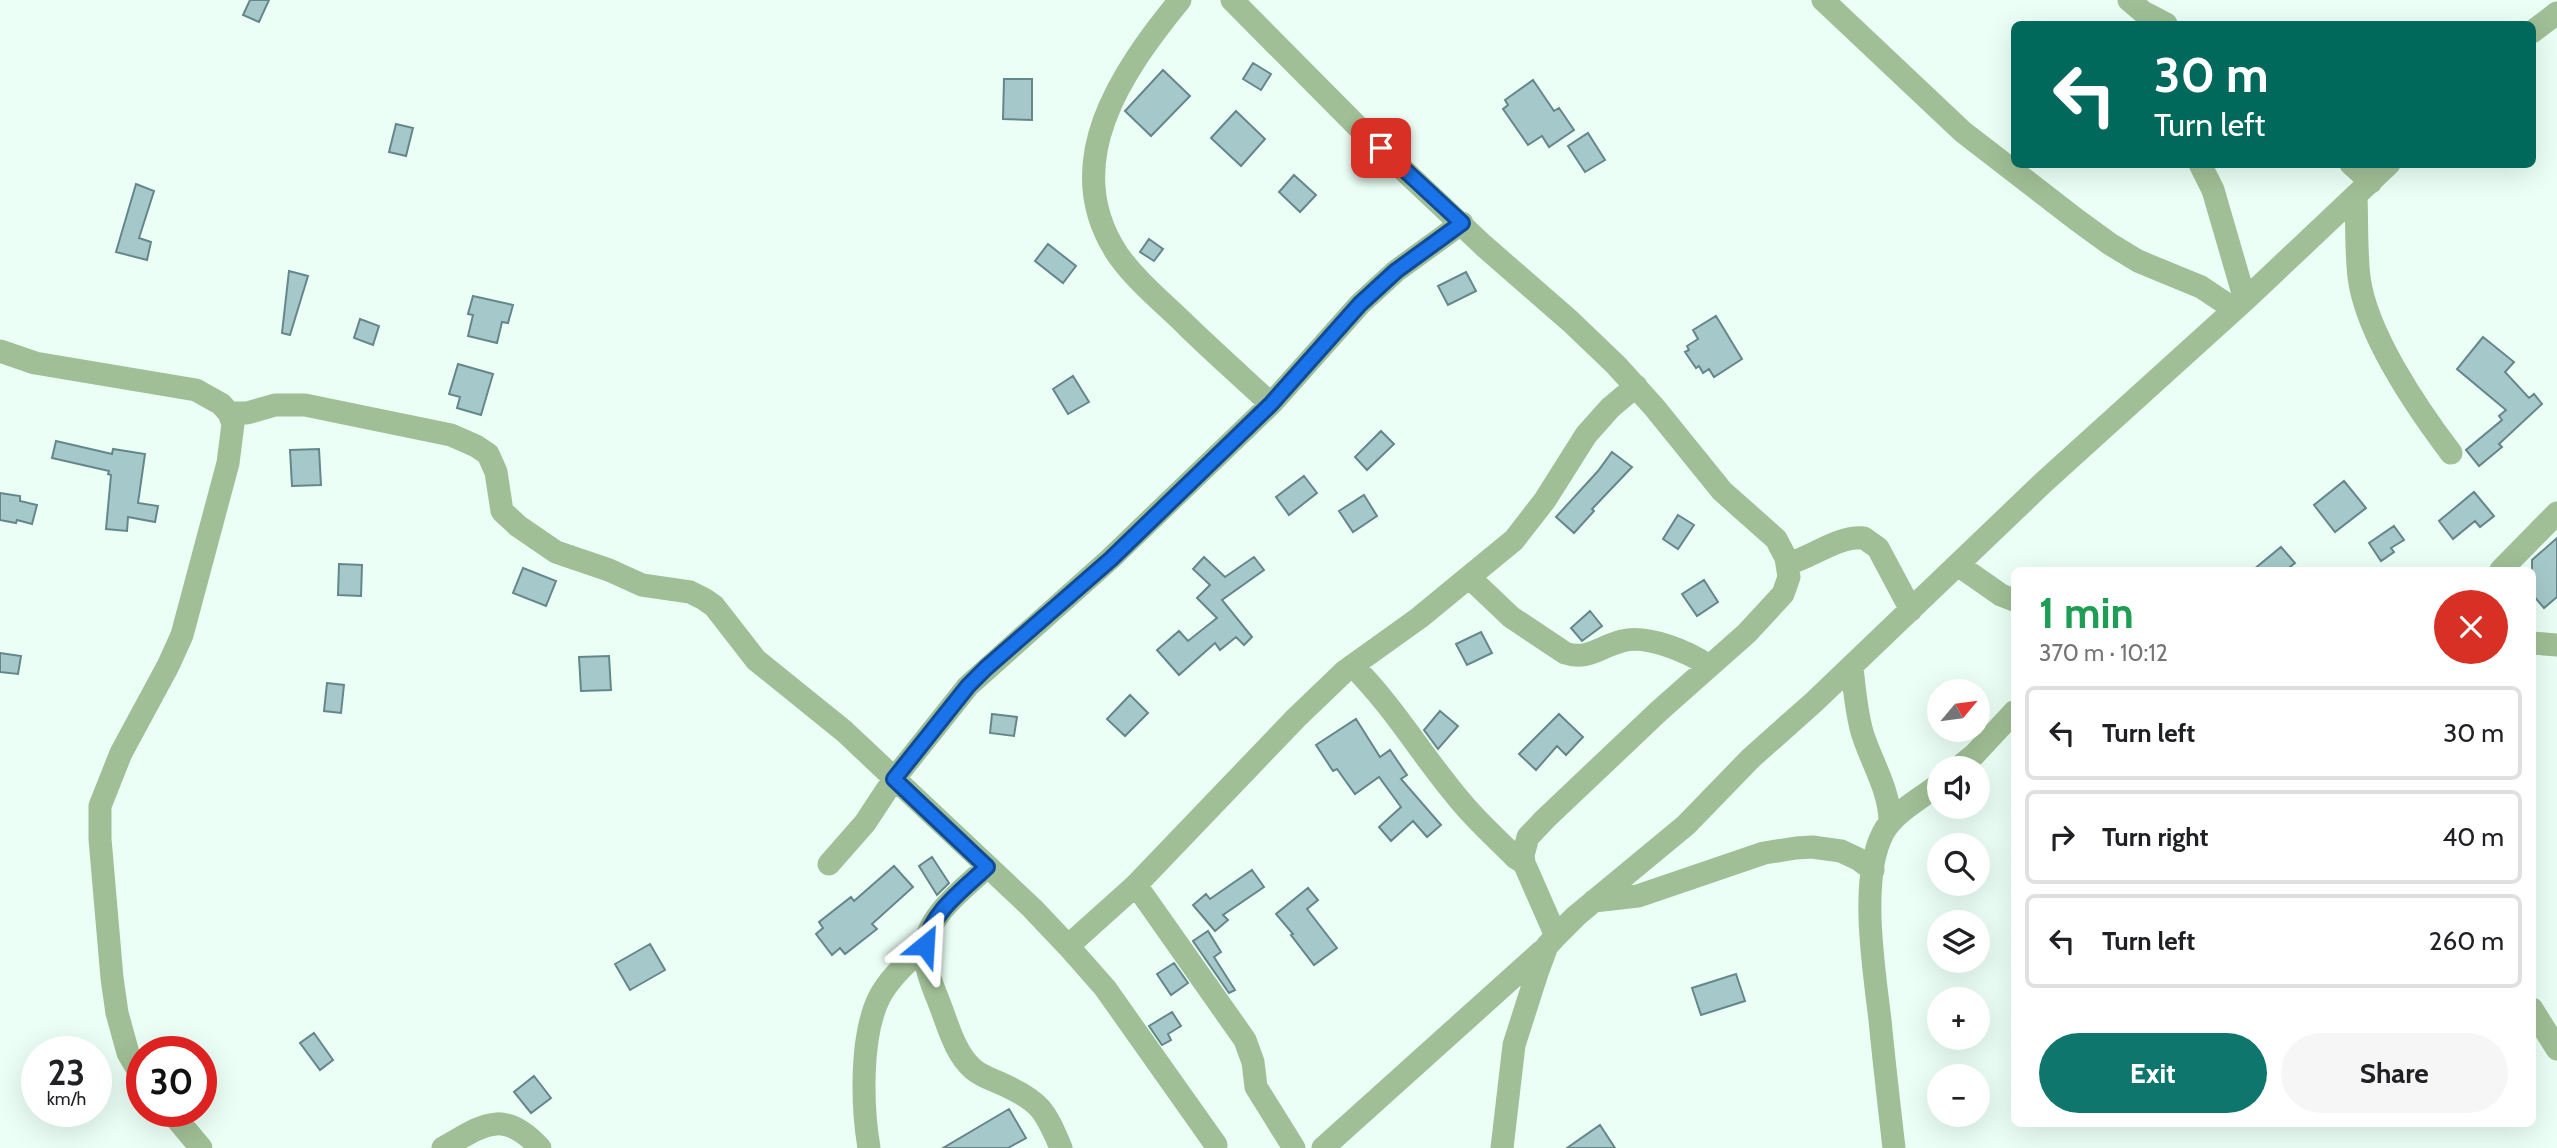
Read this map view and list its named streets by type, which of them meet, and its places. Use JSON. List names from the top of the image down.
{
  "north": "top right",
  "page": {
    "turn": ["30 m", "Turn left"],
    "heading": ["1 min", "370 m · 10:12"],
    "map_buttons": ["+", "−"],
    "list": [
      {
        "name": "Turn left",
        "value": "30 m"
      },
      {
        "name": "Turn right",
        "value": "40 m"
      },
      {
        "name": "Turn left",
        "value": "260 m"
      }
    ],
    "buttons": ["Exit", "Share"],
    "speed": "23 km/h",
    "limit": "30"
  }
}
